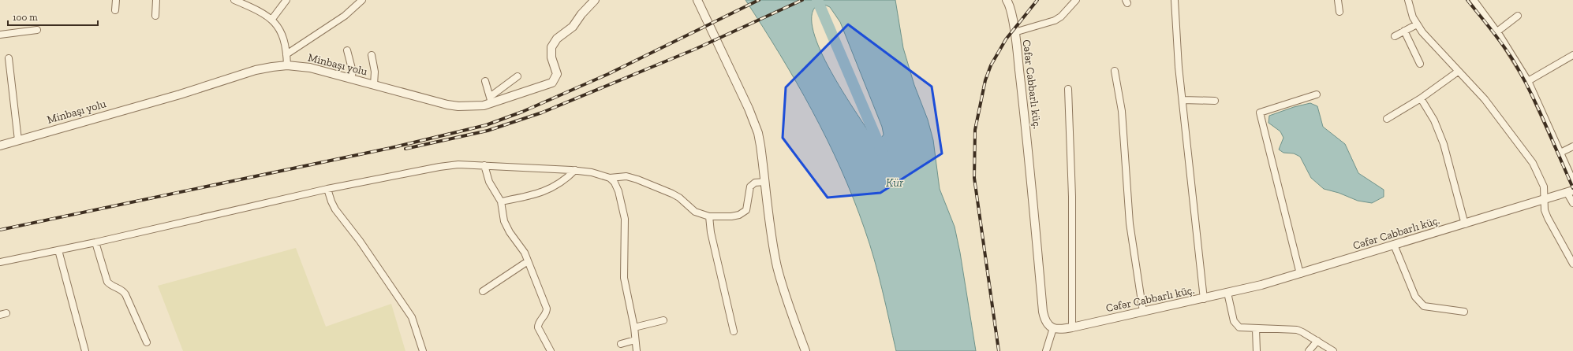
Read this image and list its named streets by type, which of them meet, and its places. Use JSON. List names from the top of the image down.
{
  "streets": {
    "street": ["Minbaşı yolu", "Cəfər Cabbarlı küç."]
  },
  "water": ["Kür"],
  "scale_bar": "100 m"
}
